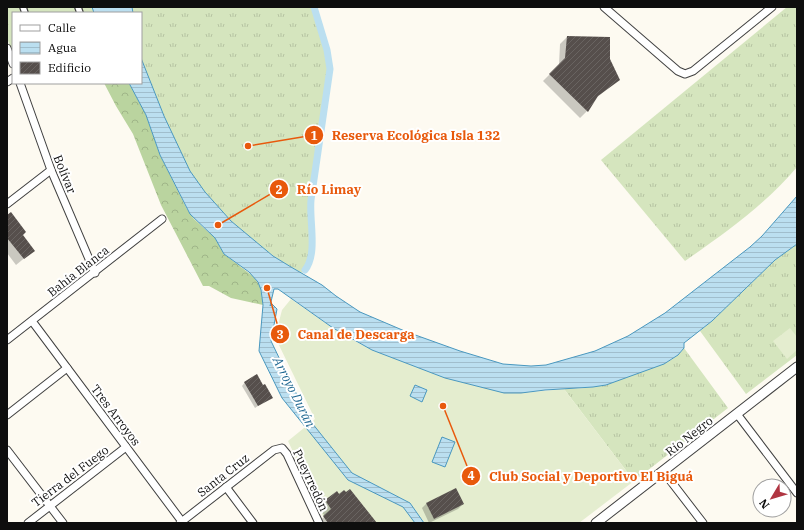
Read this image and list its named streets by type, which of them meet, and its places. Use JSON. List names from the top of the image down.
{
  "streets": {
    "street": [
      "Bolívar",
      "Bahía Blanca",
      "Tres Arroyos",
      "Río Negro",
      "Santa Cruz",
      "Tierra del Fuego",
      "Pueyrredón"
    ]
  },
  "crossings": [
    ["Bolívar", "Bahía Blanca"],
    ["Bahía Blanca", "Tres Arroyos"],
    ["Tres Arroyos", "Santa Cruz"],
    ["Tres Arroyos", "Tierra del Fuego"],
    ["Santa Cruz", "Pueyrredón"]
  ],
  "water": ["Arroyo Durán"],
  "places": [
    "Reserva Ecológica Isla 132",
    "Río Limay",
    "Canal de Descarga",
    "Club Social y Deportivo El Biguá"
  ],
  "legend": ["Calle", "Agua", "Edificio"],
  "north": "bottom left"
}
